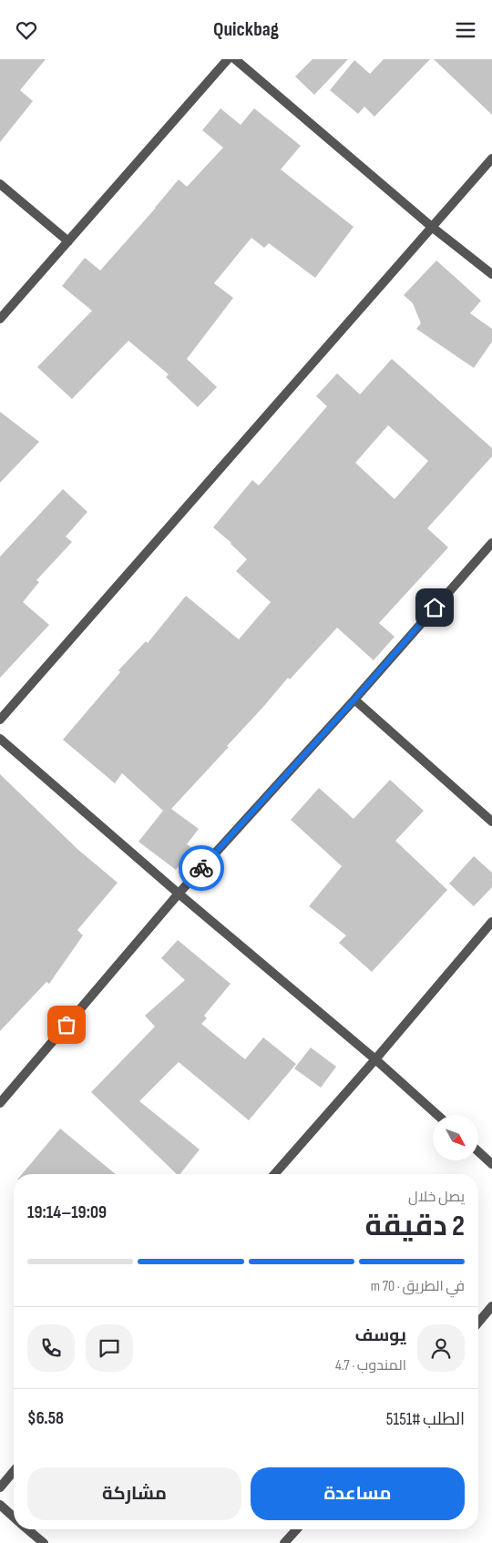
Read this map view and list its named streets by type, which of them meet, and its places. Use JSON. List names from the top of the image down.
{
  "north": "bottom right",
  "page": {
    "header": "Quickbag",
    "heading": ["2 دقيقة", "يصل خلال", "19:09–19:14"],
    "panel": [
      "يوسف",
      "المندوب · 4.7",
      "الطلب #5151",
      "$6.58"
    ],
    "bar": "في الطريق · 70 m",
    "buttons": ["مساعدة", "مشاركة"]
  }
}
